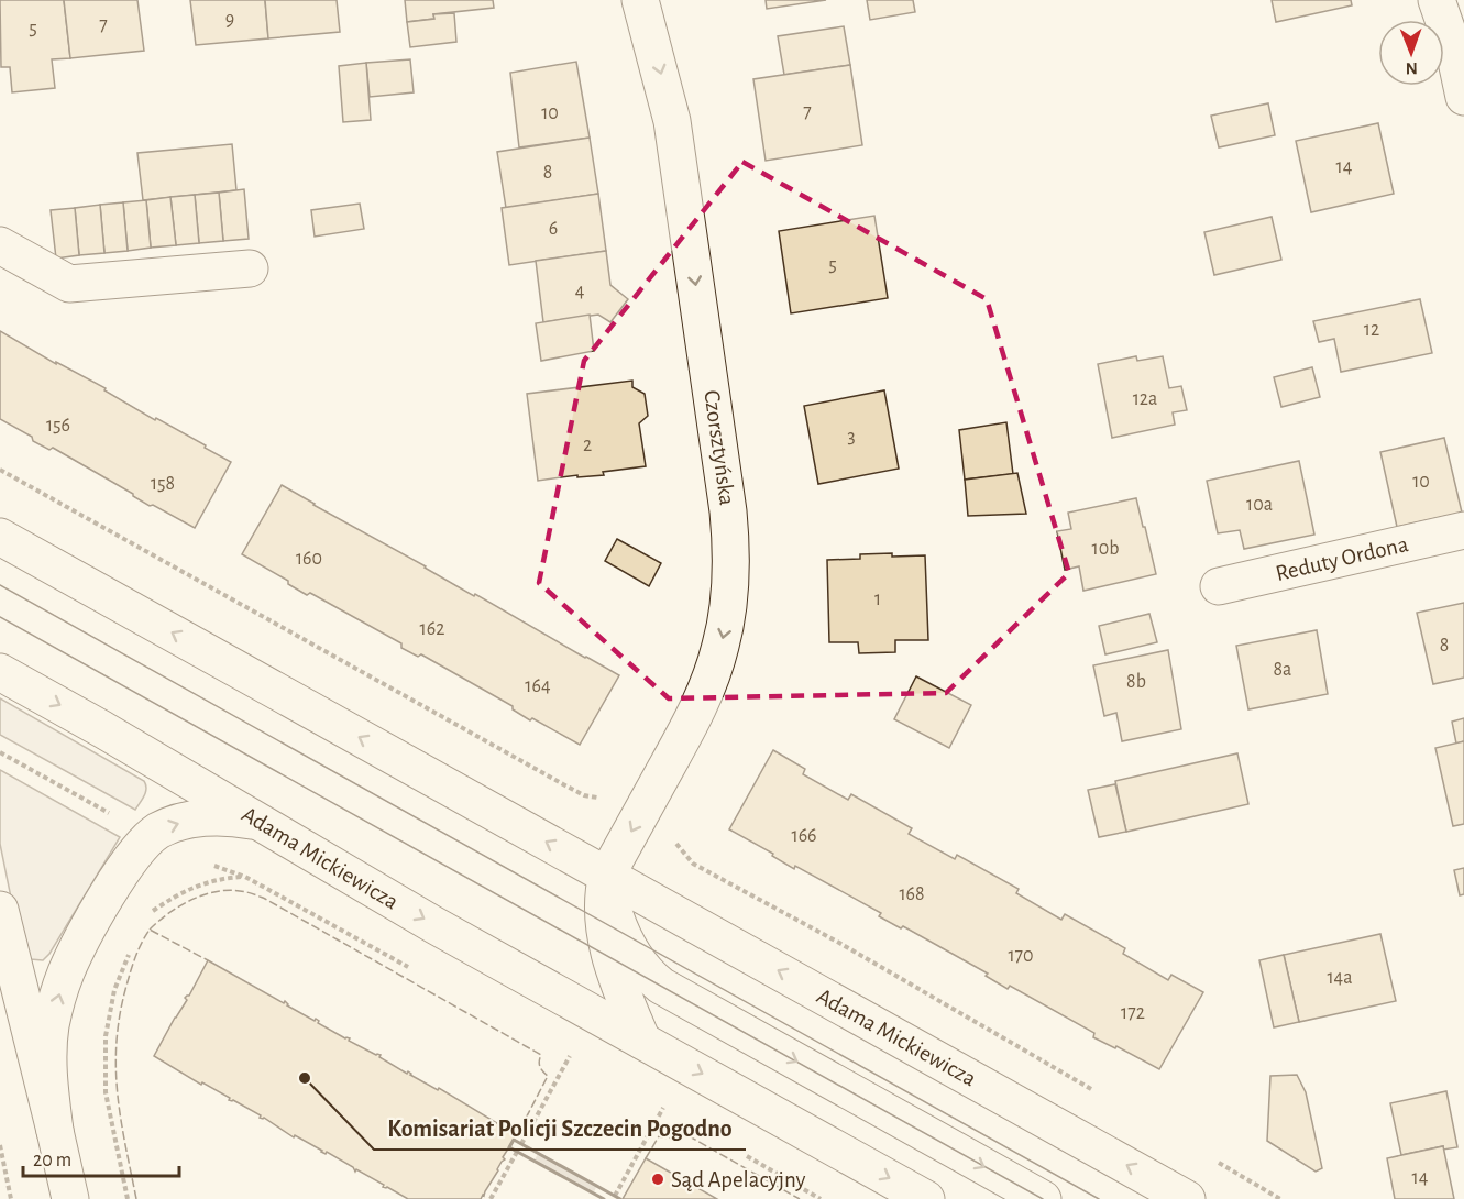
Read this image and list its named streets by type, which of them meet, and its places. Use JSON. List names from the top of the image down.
{
  "streets": {
    "street": ["Czorsztyńska", "Reduty Ordona", "Adama Mickiewicza"]
  },
  "crossings": [
    ["Czorsztyńska", "Adama Mickiewicza"]
  ],
  "one_way": ["Czorsztyńska"],
  "places": ["Komisariat Policji Szczecin Pogodno", "Sąd Apelacyjny"],
  "house_numbers": [
    "9",
    "7",
    "5",
    "7",
    "10",
    "14",
    "8",
    "6",
    "5",
    "4",
    "12",
    "12a",
    "156",
    "3",
    "2",
    "10",
    "158",
    "10a",
    "10b",
    "160",
    "1",
    "162",
    "8",
    "8a",
    "8b",
    "164",
    "166",
    "168",
    "170",
    "14a",
    "172",
    "14"
  ],
  "scale_bar": "20 m",
  "north": "bottom"
}
